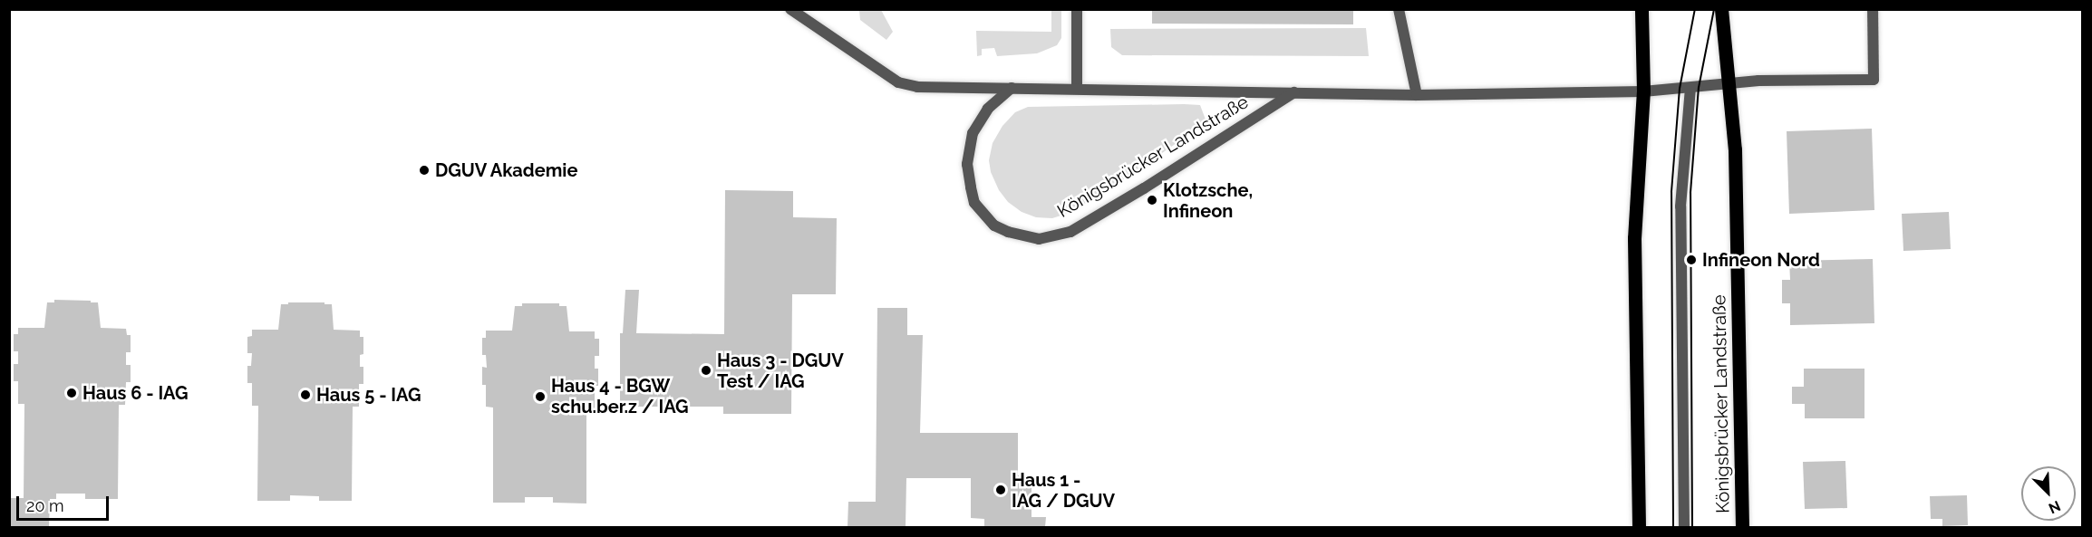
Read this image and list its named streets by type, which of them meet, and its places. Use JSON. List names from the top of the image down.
{
  "streets": {
    "main road": ["Königsbrücker Landstraße"]
  },
  "places": [
    "DGUV Akademie",
    "Klotzsche, Infineon",
    "Infineon Nord",
    "Haus 3 - DGUV Test / IAG",
    "Haus 6 - IAG",
    "Haus 5 - IAG",
    "Haus 4 - BGW schu.ber.z / IAG",
    "Haus 1 - IAG / DGUV"
  ],
  "scale_bar": "20 m",
  "north": "bottom right"
}
